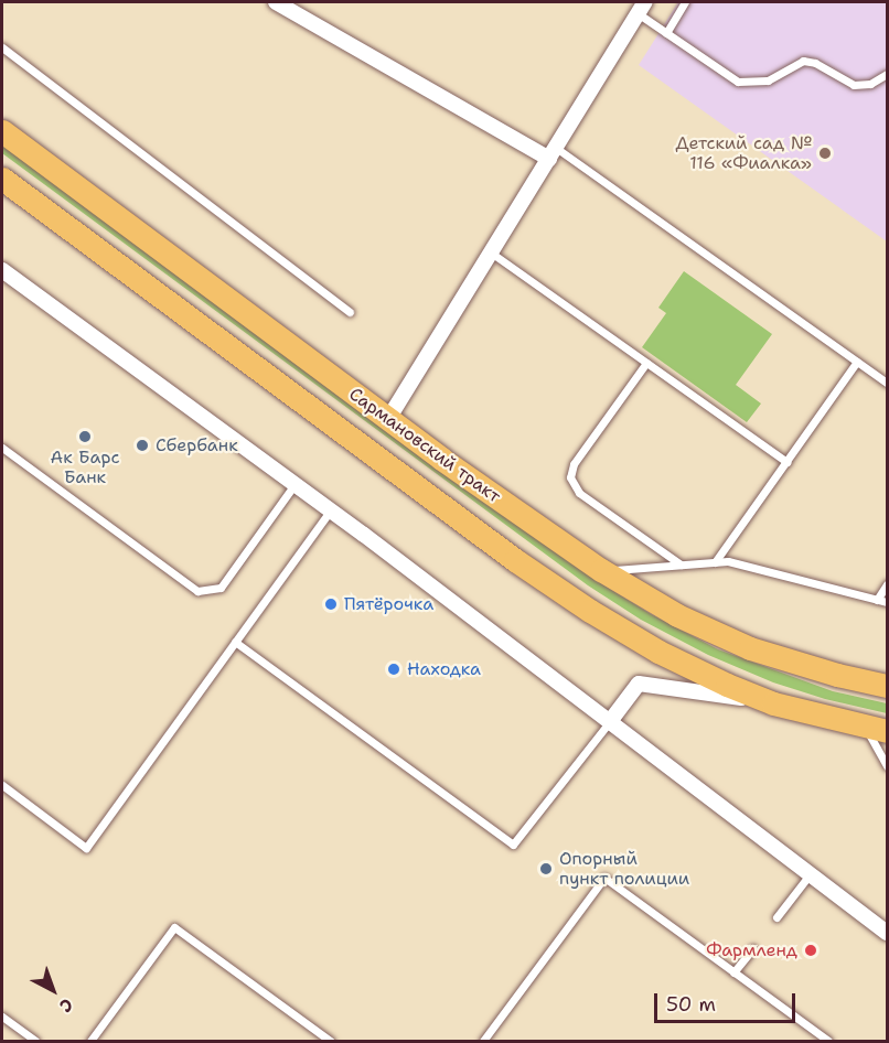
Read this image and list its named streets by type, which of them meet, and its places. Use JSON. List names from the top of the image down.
{
  "streets": {
    "main road": ["Сармановский тракт"]
  },
  "places": [
    "Детский сад № 116 «Фиалка»",
    "Ак Барс Банк",
    "Сбербанк",
    "Пятёрочка",
    "Находка",
    "Опорный пункт полиции",
    "Фармленд"
  ],
  "scale_bar": "50 m",
  "north": "bottom right"
}
